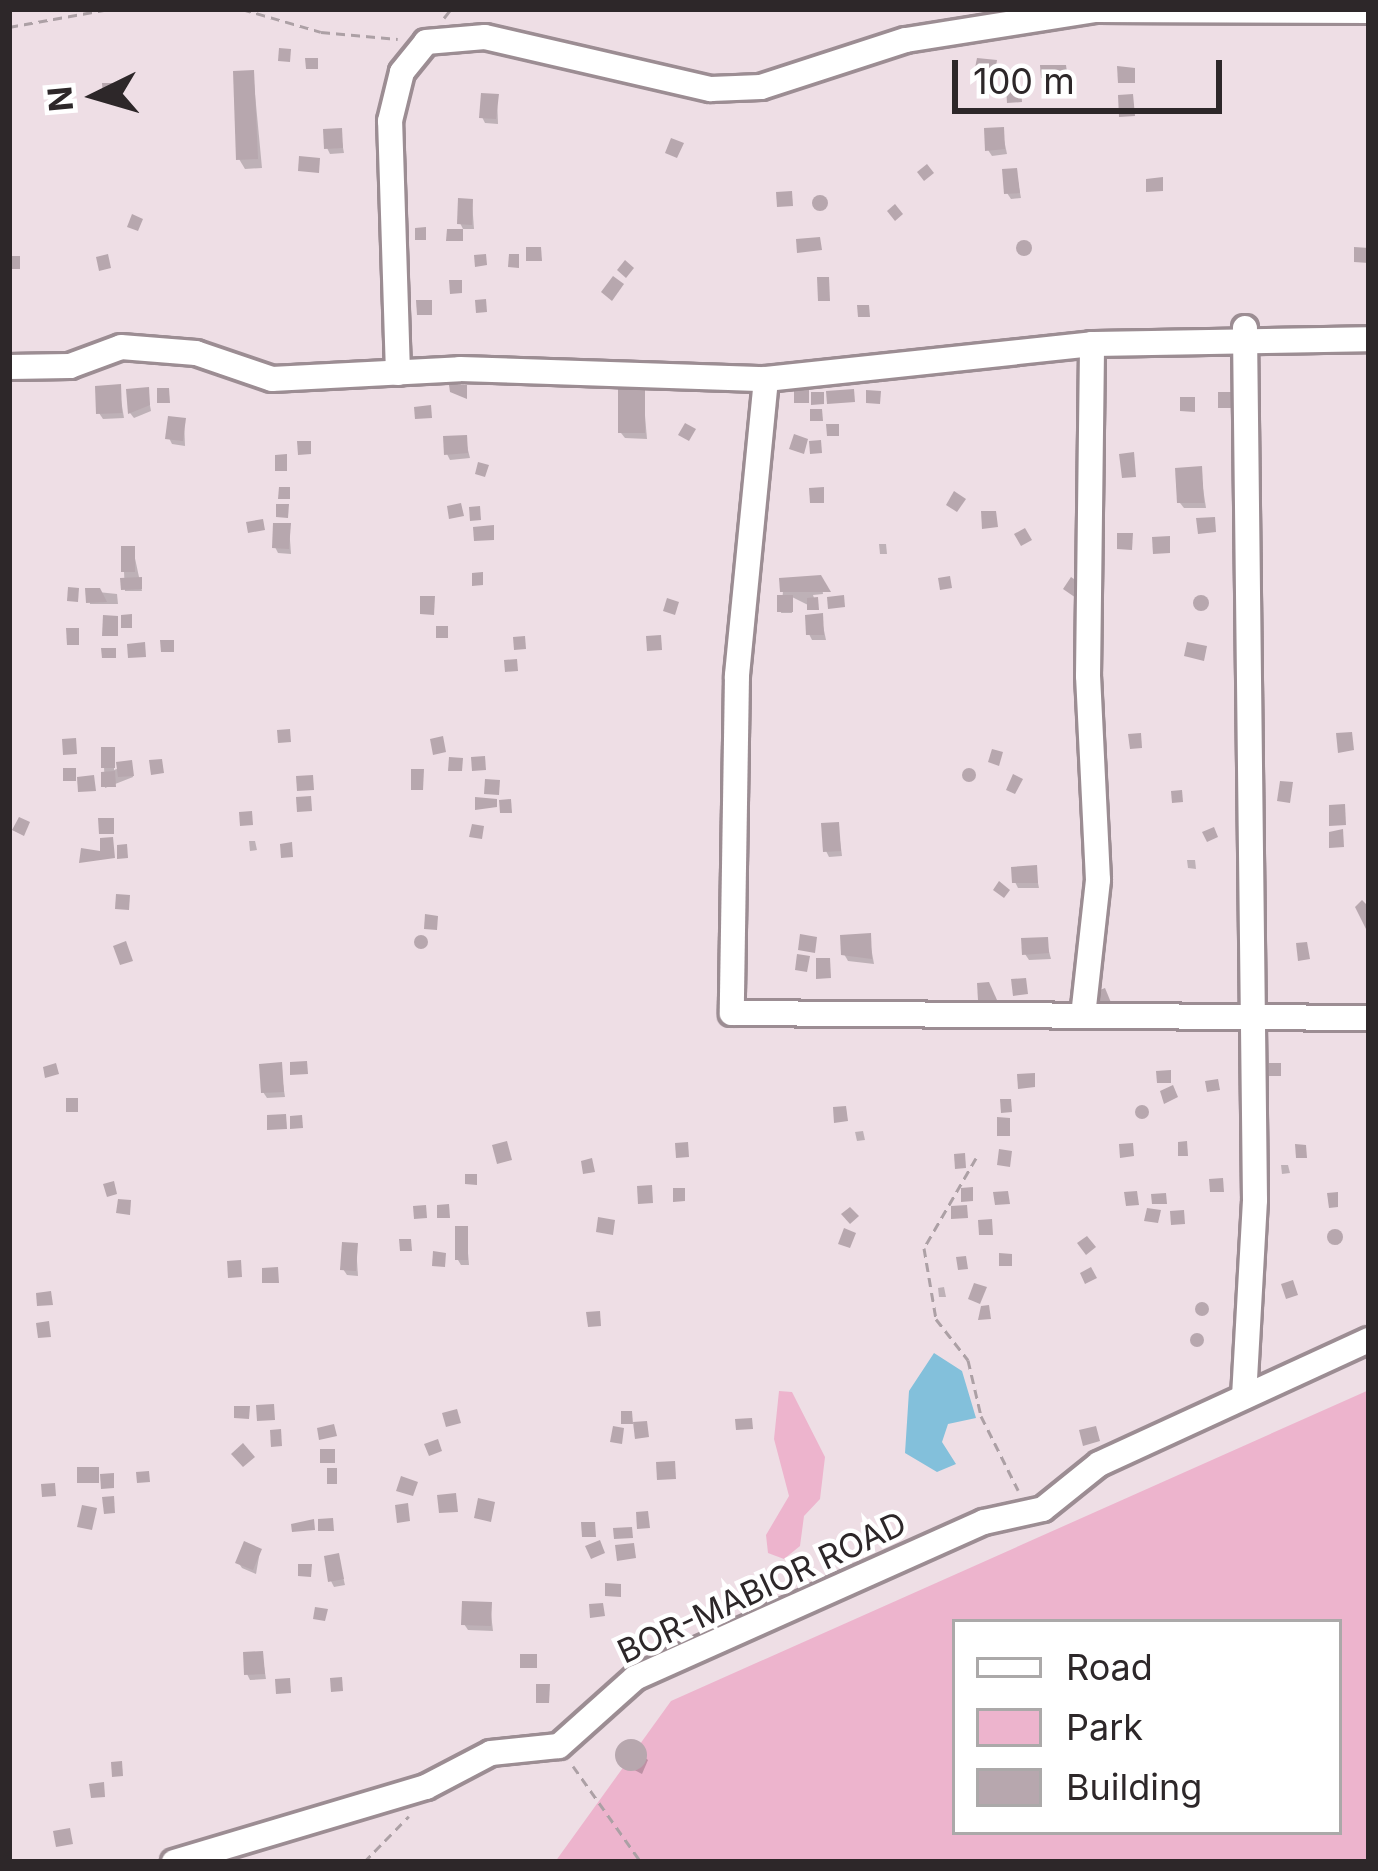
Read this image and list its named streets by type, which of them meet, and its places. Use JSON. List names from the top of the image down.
{
  "streets": {
    "street": ["BOR-MABIOR ROAD"]
  },
  "legend": ["Road", "Park", "Building"],
  "scale_bar": "100 m",
  "north": "left"
}
